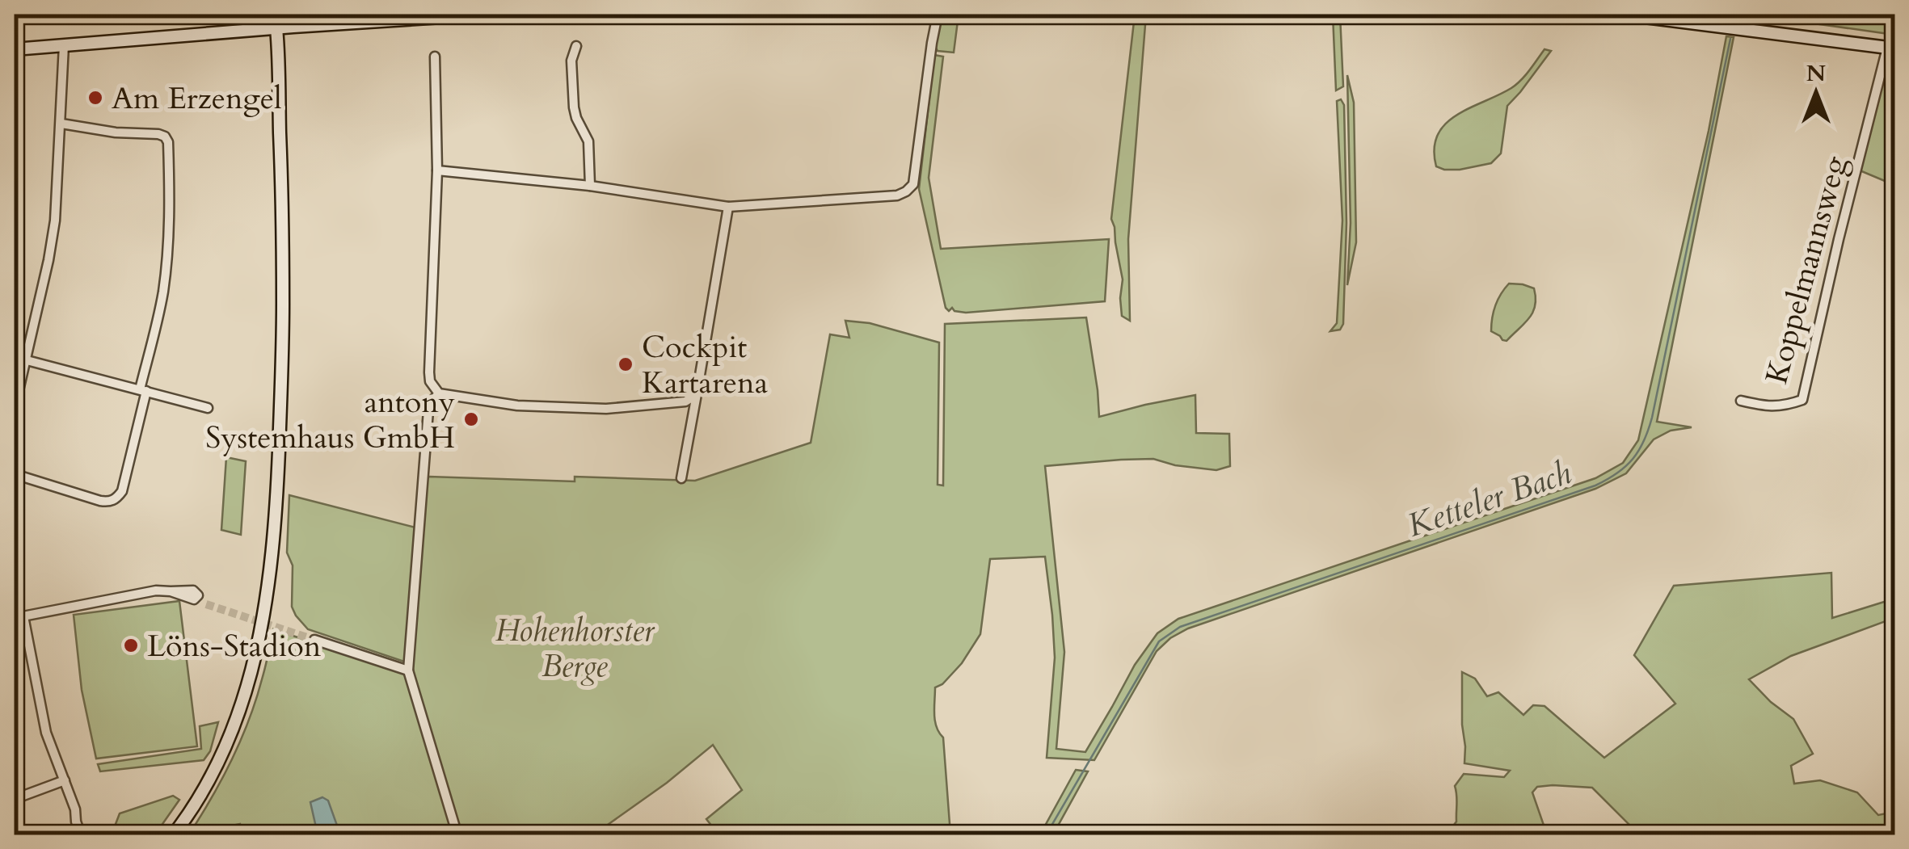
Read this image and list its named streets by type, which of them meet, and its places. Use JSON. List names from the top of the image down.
{
  "streets": {
    "street": ["Koppelmannsweg"]
  },
  "water": ["Ketteler Bach"],
  "parks": ["Hohenhorster Berge"],
  "places": [
    "Am Erzengel",
    "Cockpit Kartarena",
    "antony Systemhaus GmbH",
    "Löns-Stadion"
  ],
  "north": "top"
}
